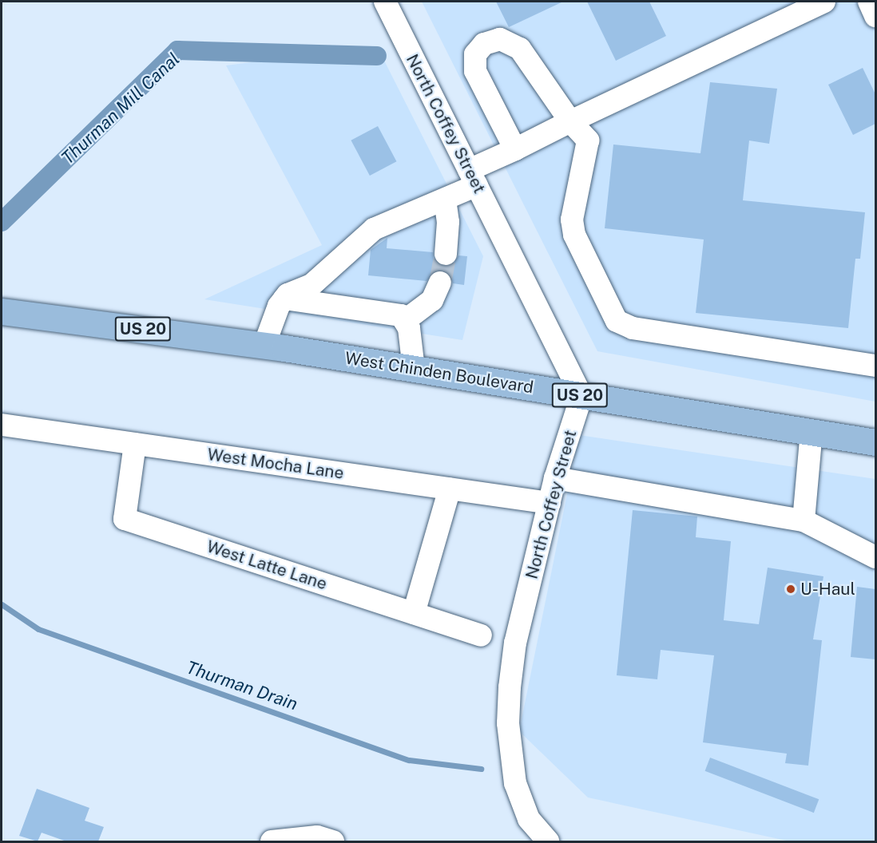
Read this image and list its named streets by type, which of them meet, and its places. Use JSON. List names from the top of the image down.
{
  "streets": {
    "main road": ["US 20", "West Chinden Boulevard"],
    "street": ["North Coffey Street", "West Mocha Lane", "West Latte Lane"]
  },
  "crossings": [
    ["North Coffey Street", "West Chinden Boulevard"],
    ["North Coffey Street", "West Mocha Lane"],
    ["West Mocha Lane", "West Latte Lane"]
  ],
  "water": ["Thurman Mill Canal", "Thurman Drain"],
  "places": ["U-Haul"]
}
